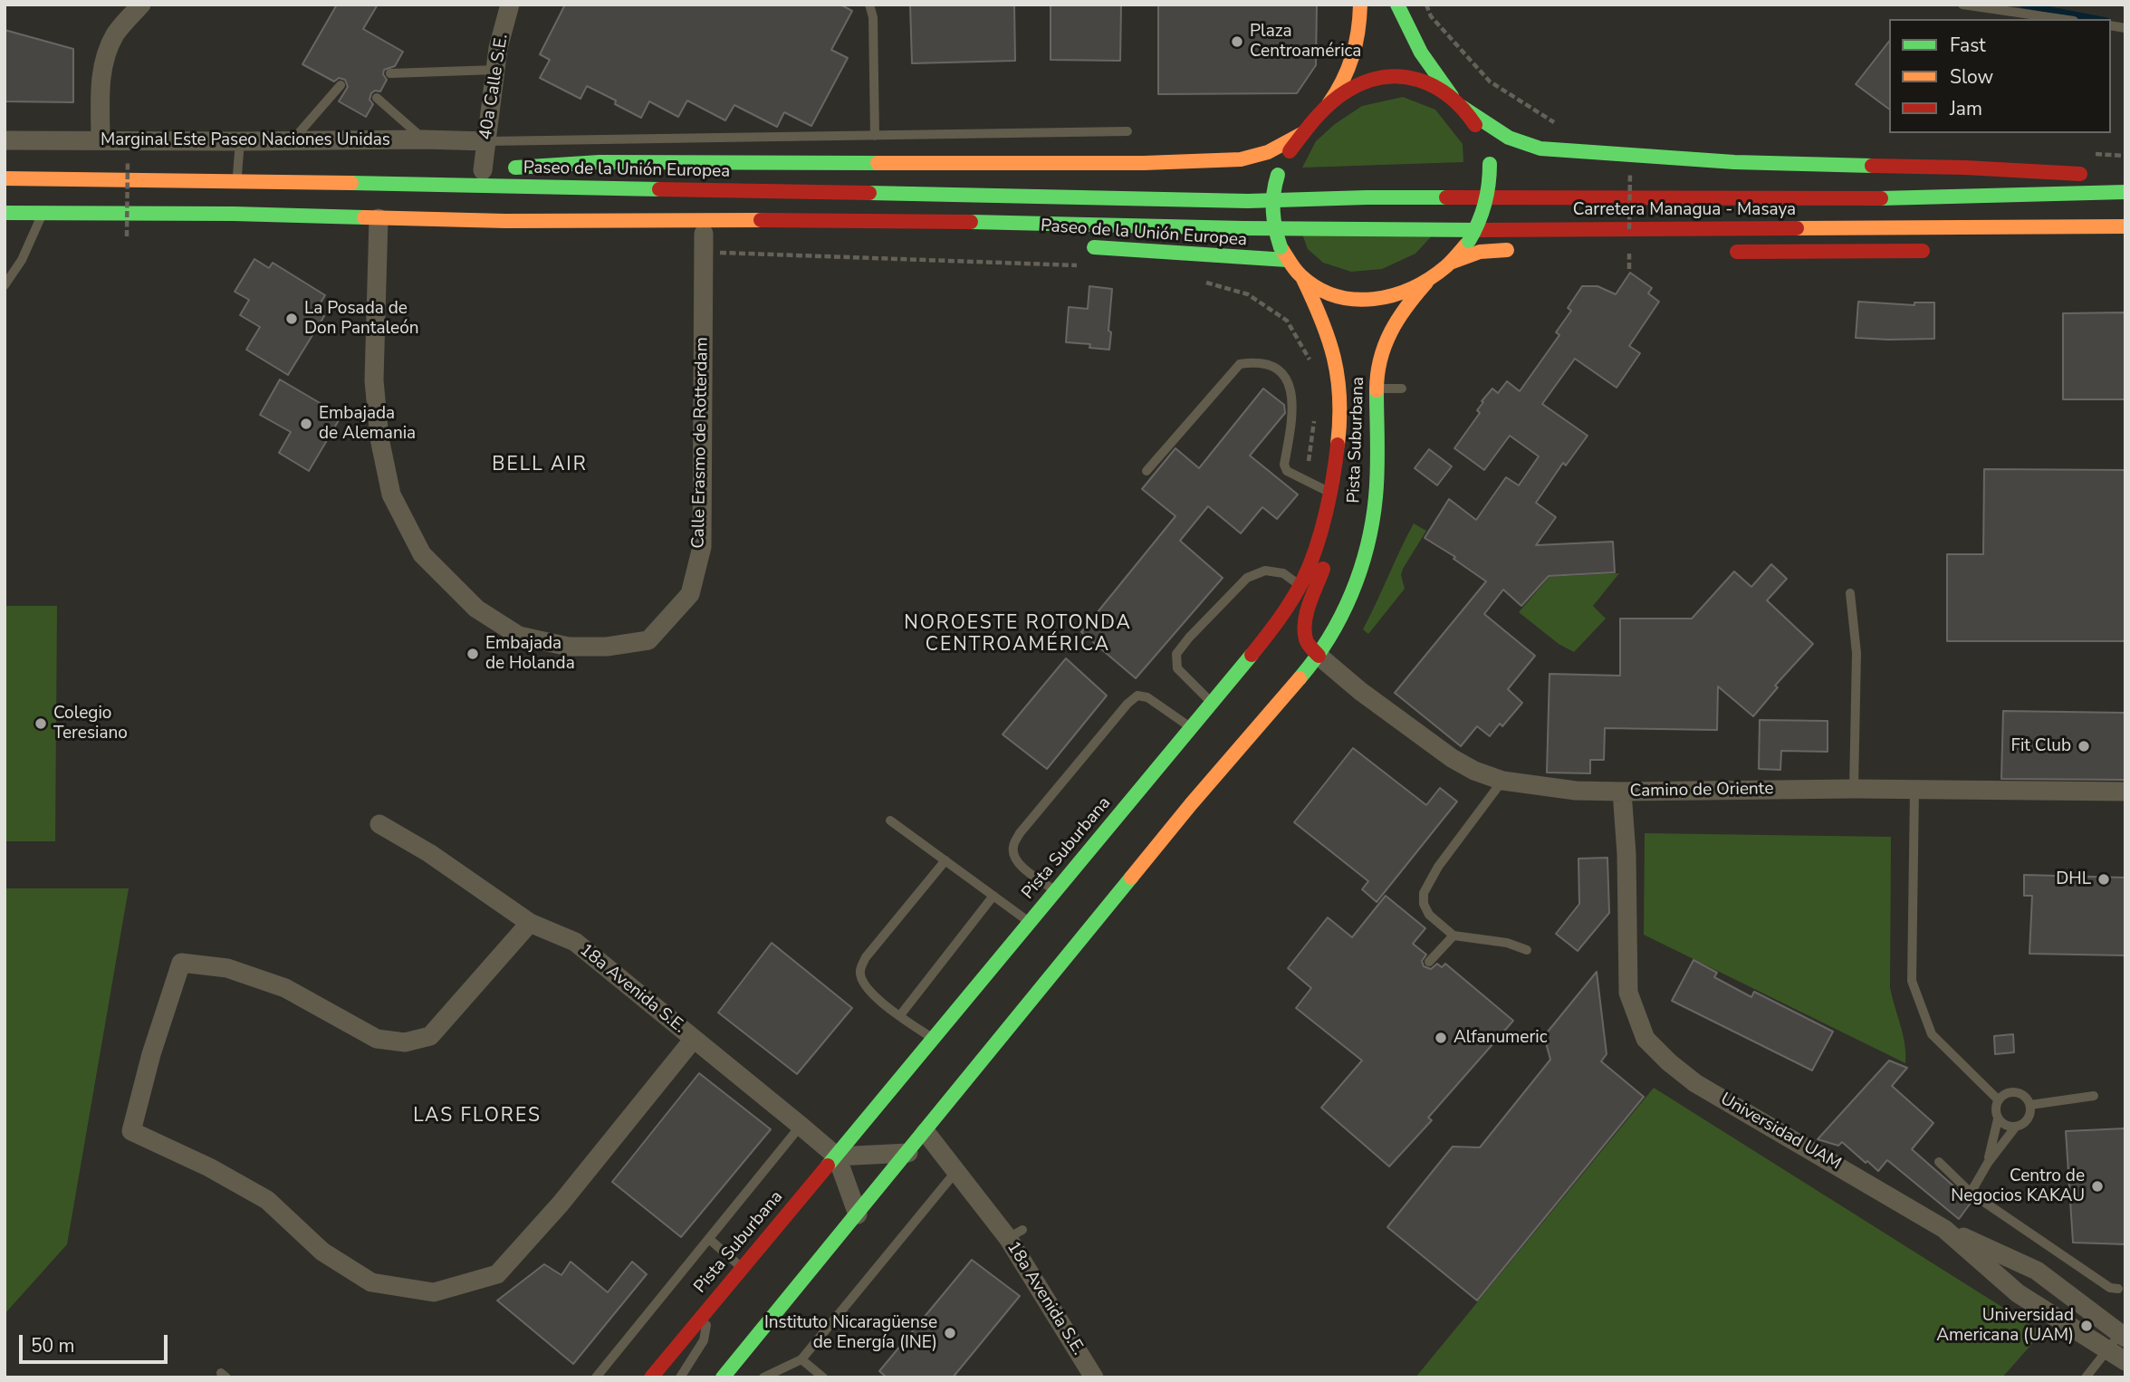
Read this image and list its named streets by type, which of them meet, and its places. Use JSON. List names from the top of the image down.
{
  "streets": {
    "main road": ["Paseo de la Unión Europea", "Carretera Managua - Masaya", "Pista Suburbana"],
    "street": [
      "40a Calle S.E.",
      "Marginal Este Paseo Naciones Unidas",
      "Calle Erasmo de Rotterdam",
      "Camino de Oriente",
      "18a Avenida S.E.",
      "Universidad UAM"
    ]
  },
  "crossings": [
    ["40a Calle S.E.", "Marginal Este Paseo Naciones Unidas"],
    ["Paseo de la Unión Europea", "Carretera Managua - Masaya"],
    ["Paseo de la Unión Europea", "Calle Erasmo de Rotterdam"],
    ["Pista Suburbana", "Camino de Oriente"],
    ["Pista Suburbana", "18a Avenida S.E."],
    ["Camino de Oriente", "Universidad UAM"]
  ],
  "districts": ["BELL AIR", "NOROESTE ROTONDA CENTROAMÉRICA", "LAS FLORES"],
  "places": [
    "Plaza Centroamérica",
    "La Posada de Don Pantaleón",
    "Embajada de Alemania",
    "Embajada de Holanda",
    "Colegio Teresiano",
    "Fit Club",
    "DHL",
    "Alfanumeric",
    "Centro de Negocios KAKAU",
    "Universidad Americana (UAM)",
    "Instituto Nicaragüense de Energía (INE)"
  ],
  "legend": ["Fast", "Slow", "Jam"],
  "scale_bar": "50 m"
}
